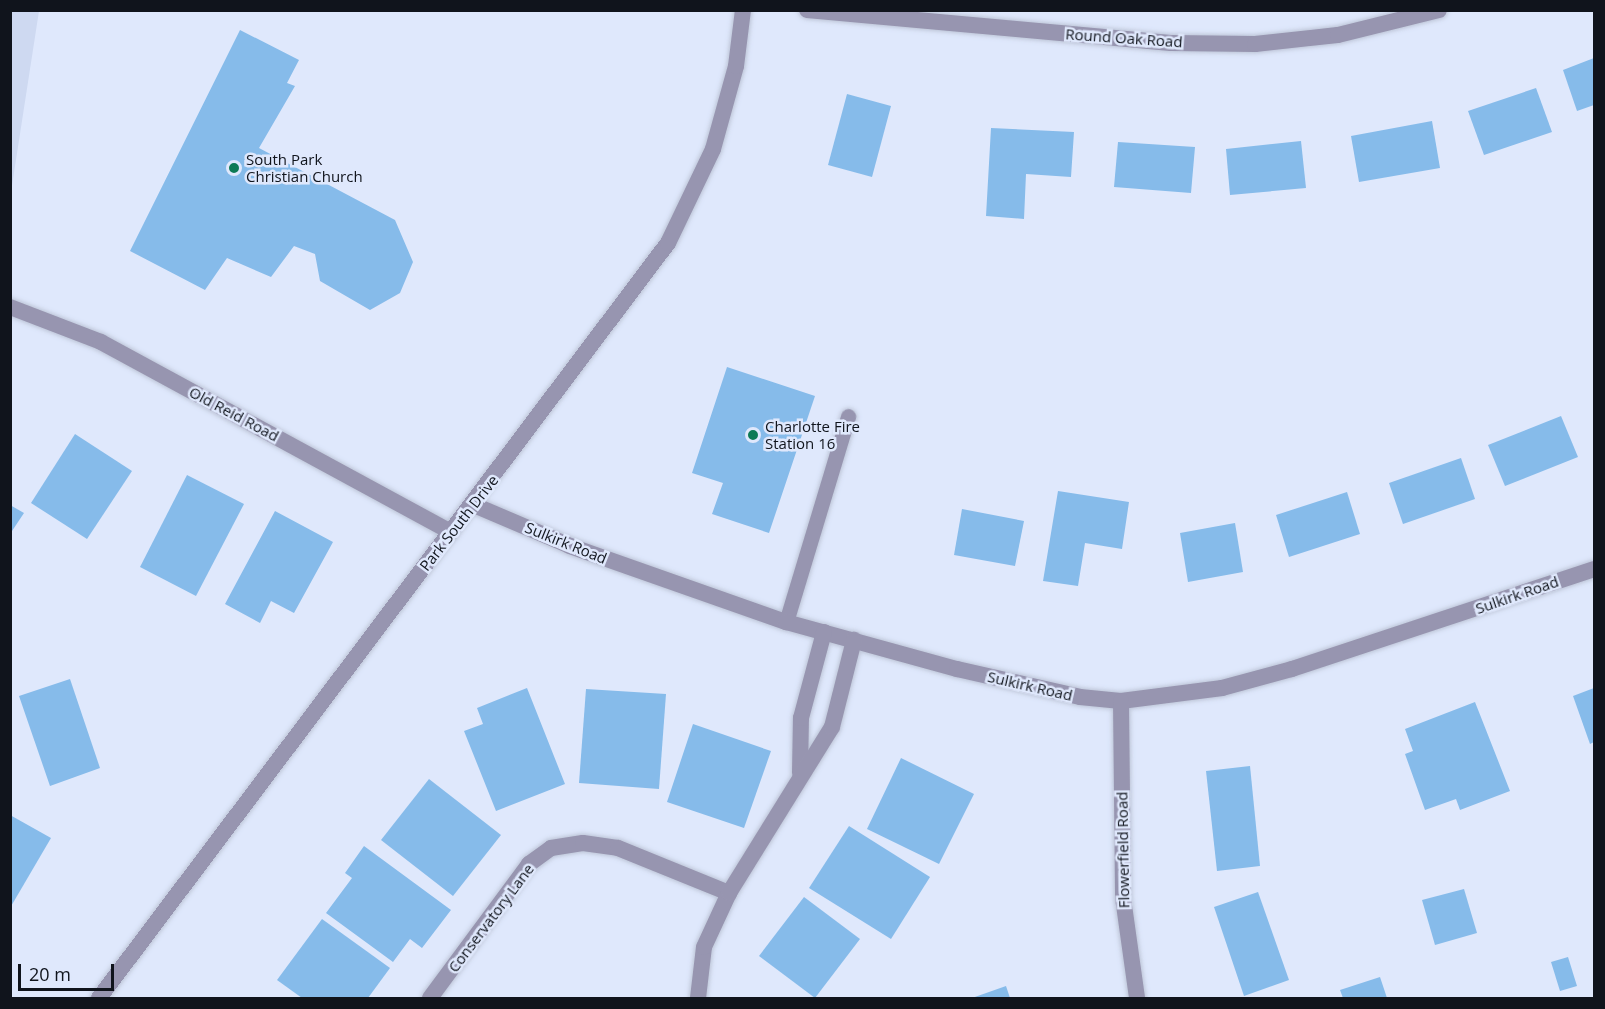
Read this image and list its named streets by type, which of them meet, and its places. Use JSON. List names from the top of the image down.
{
  "streets": {
    "street": [
      "Round Oak Road",
      "Old Reid Road",
      "Park South Drive",
      "Sulkirk Road",
      "Flowerfield Road",
      "Conservatory Lane"
    ]
  },
  "crossings": [
    ["Old Reid Road", "Park South Drive"],
    ["Park South Drive", "Sulkirk Road"],
    ["Sulkirk Road", "Flowerfield Road"]
  ],
  "places": ["South Park Christian Church", "Charlotte Fire Station 16"],
  "scale_bar": "20 m"
}
